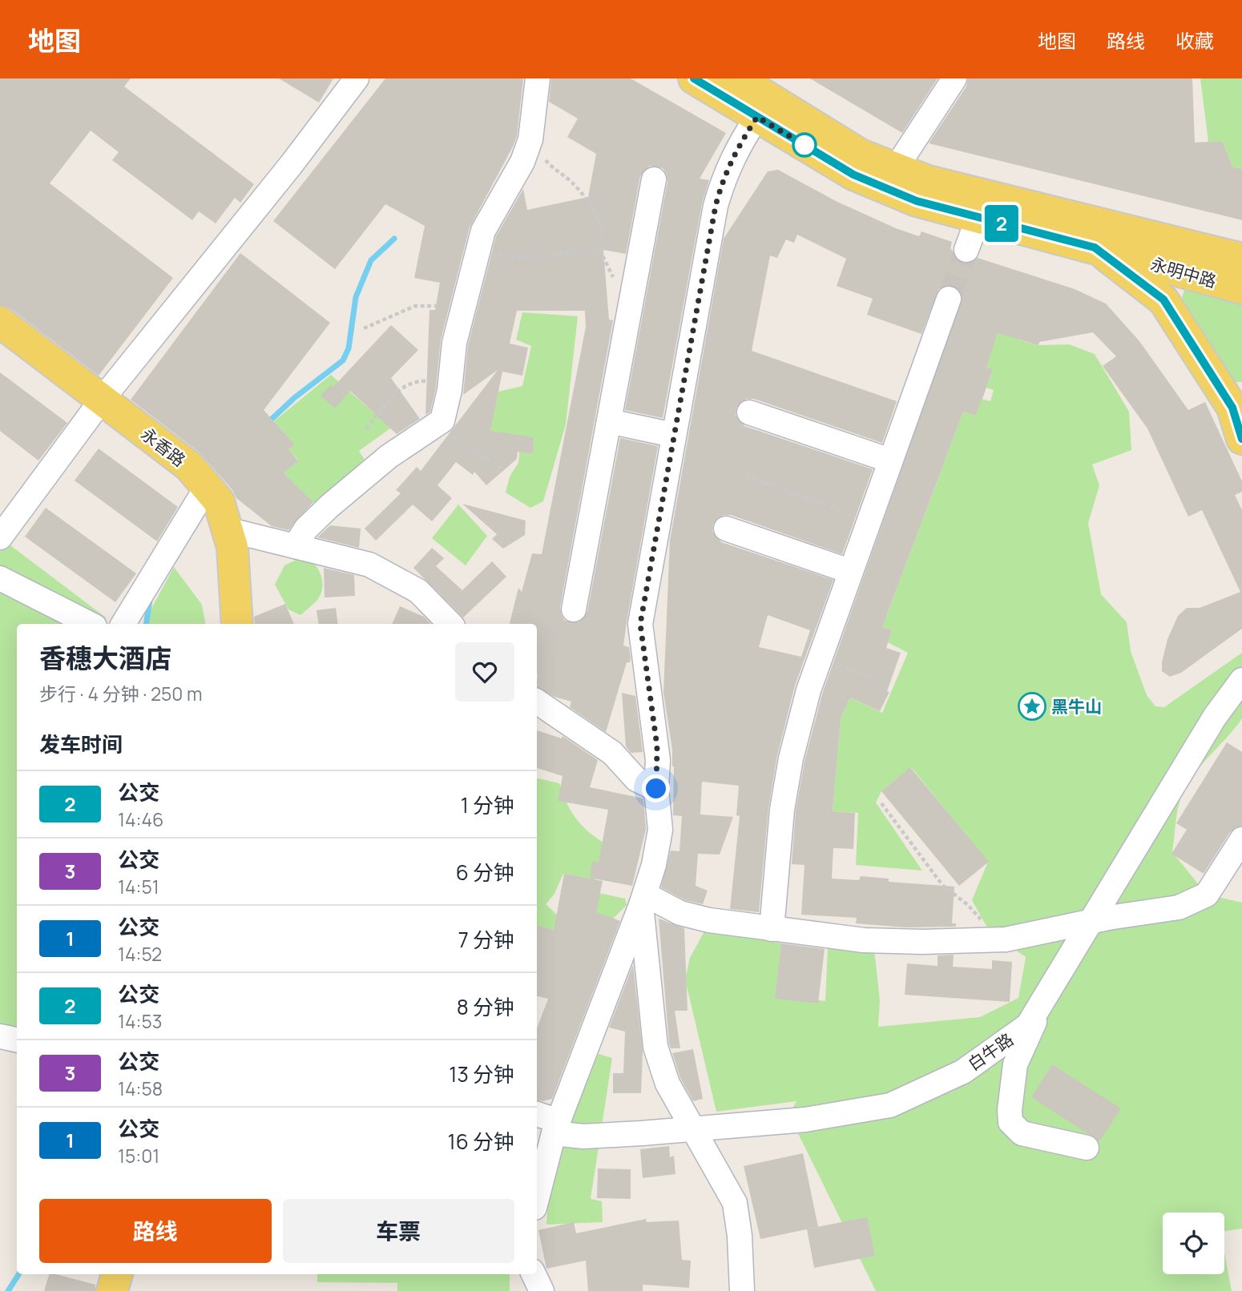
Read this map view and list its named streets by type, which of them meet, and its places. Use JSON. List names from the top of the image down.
{
  "streets": {
    "main road": ["永明中路", "永香路"],
    "street": ["白牛路"]
  },
  "places": {
    "place": ["黑牛山"]
  },
  "lines": ["bus line 2"],
  "page": {
    "header": "地图",
    "nav": ["地图", "路线", "收藏"],
    "on_map": "2",
    "heading": [
      ["香穗大酒店", "步行 · 4 分钟 · 250 m"],
      "发车时间"
    ],
    "list": [
      {
        "mark": "2",
        "name": "公交",
        "note": "14:46",
        "value": "1 分钟"
      },
      {
        "mark": "3",
        "name": "公交",
        "note": "14:51",
        "value": "6 分钟"
      },
      {
        "mark": "1",
        "name": "公交",
        "note": "14:52",
        "value": "7 分钟"
      },
      {
        "mark": "2",
        "name": "公交",
        "note": "14:53",
        "value": "8 分钟"
      },
      {
        "mark": "3",
        "name": "公交",
        "note": "14:58",
        "value": "13 分钟"
      },
      {
        "mark": "1",
        "name": "公交",
        "note": "15:01",
        "value": "16 分钟"
      }
    ],
    "buttons": ["路线", "车票"]
  }
}
